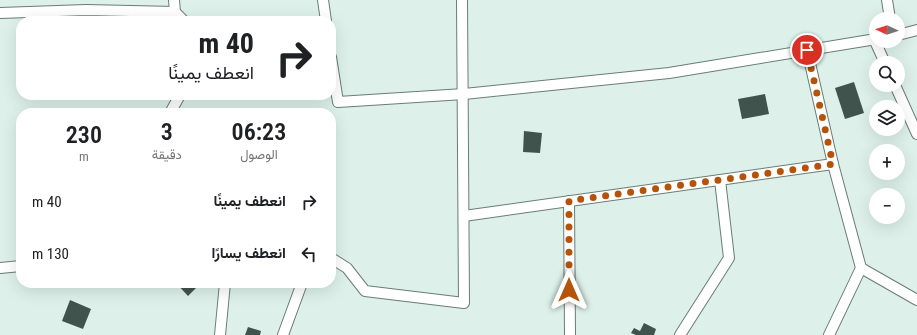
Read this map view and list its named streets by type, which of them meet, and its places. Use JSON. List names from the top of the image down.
{
  "north": "left",
  "page": {
    "map_buttons": ["+", "−"],
    "turn": ["40 m", "انعطف يمينًا"],
    "eta": [
      "06:23",
      "الوصول",
      "3",
      "دقيقة",
      "230",
      "m"
    ],
    "list": [
      {
        "name": "انعطف يمينًا",
        "value": "40 m"
      },
      {
        "name": "انعطف يسارًا",
        "value": "130 m"
      }
    ]
  }
}
